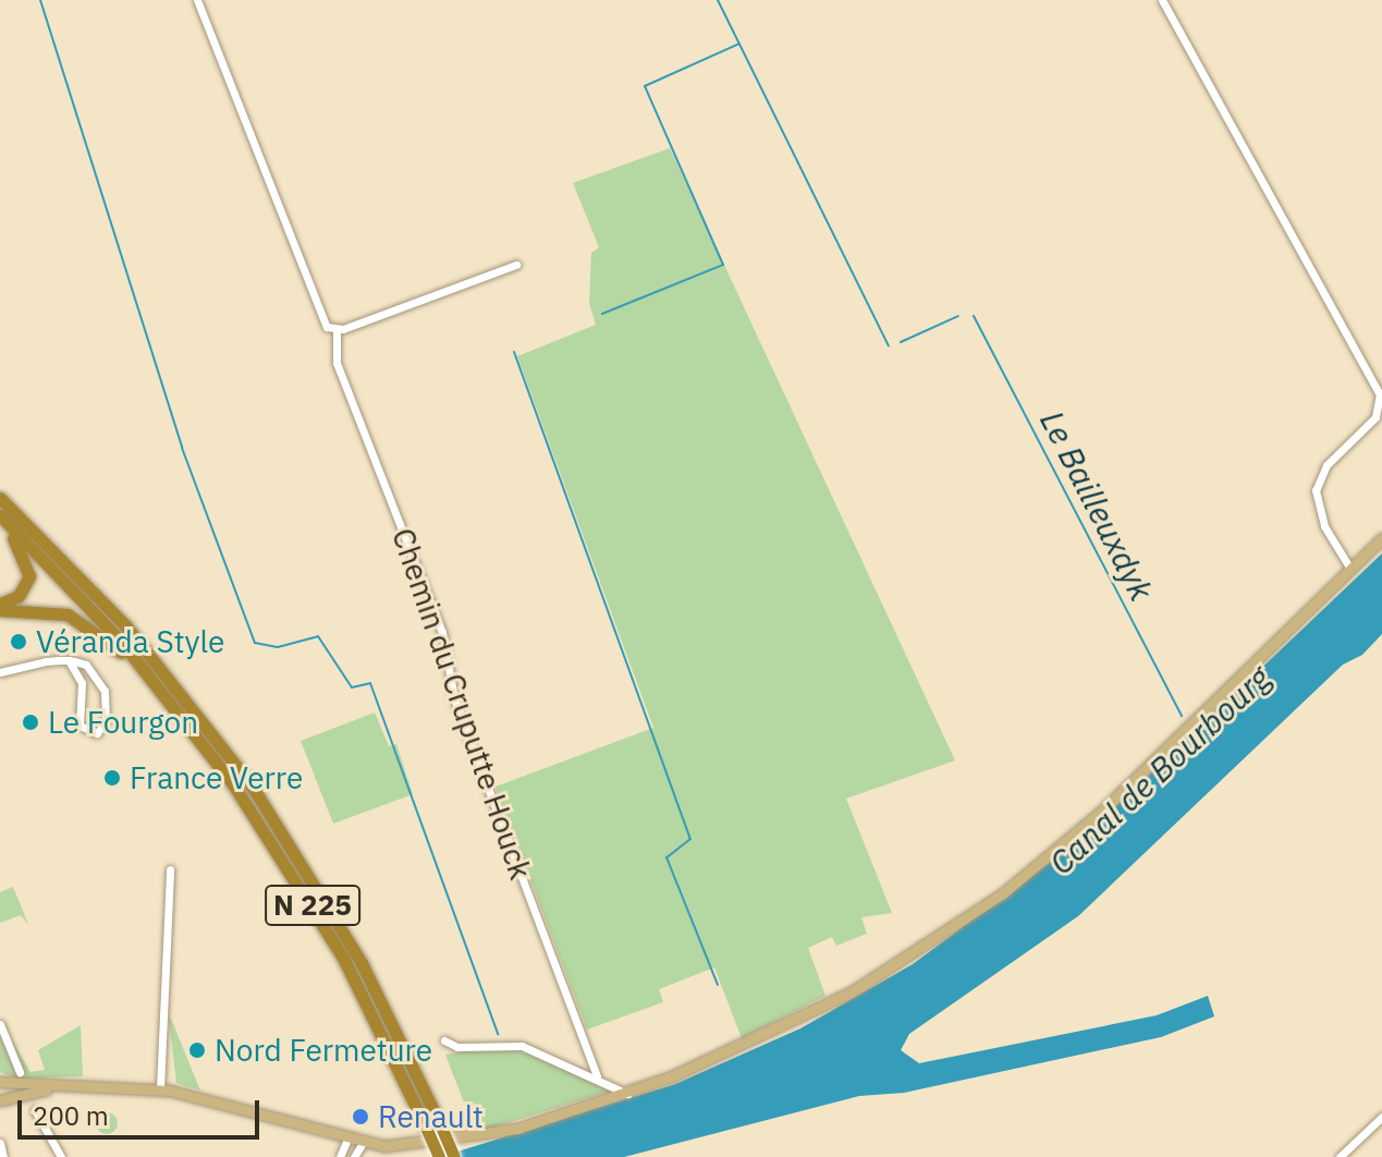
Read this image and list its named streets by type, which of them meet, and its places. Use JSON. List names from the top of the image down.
{
  "streets": {
    "highway": ["N 225"],
    "street": ["Chemin du Cruputte Houck"]
  },
  "water": ["Le Bailleuxdyk", "Canal de Bourbourg"],
  "places": [
    "Véranda Style",
    "Le Fourgon",
    "France Verre",
    "Nord Fermeture",
    "Renault"
  ],
  "scale_bar": "200 m"
}
